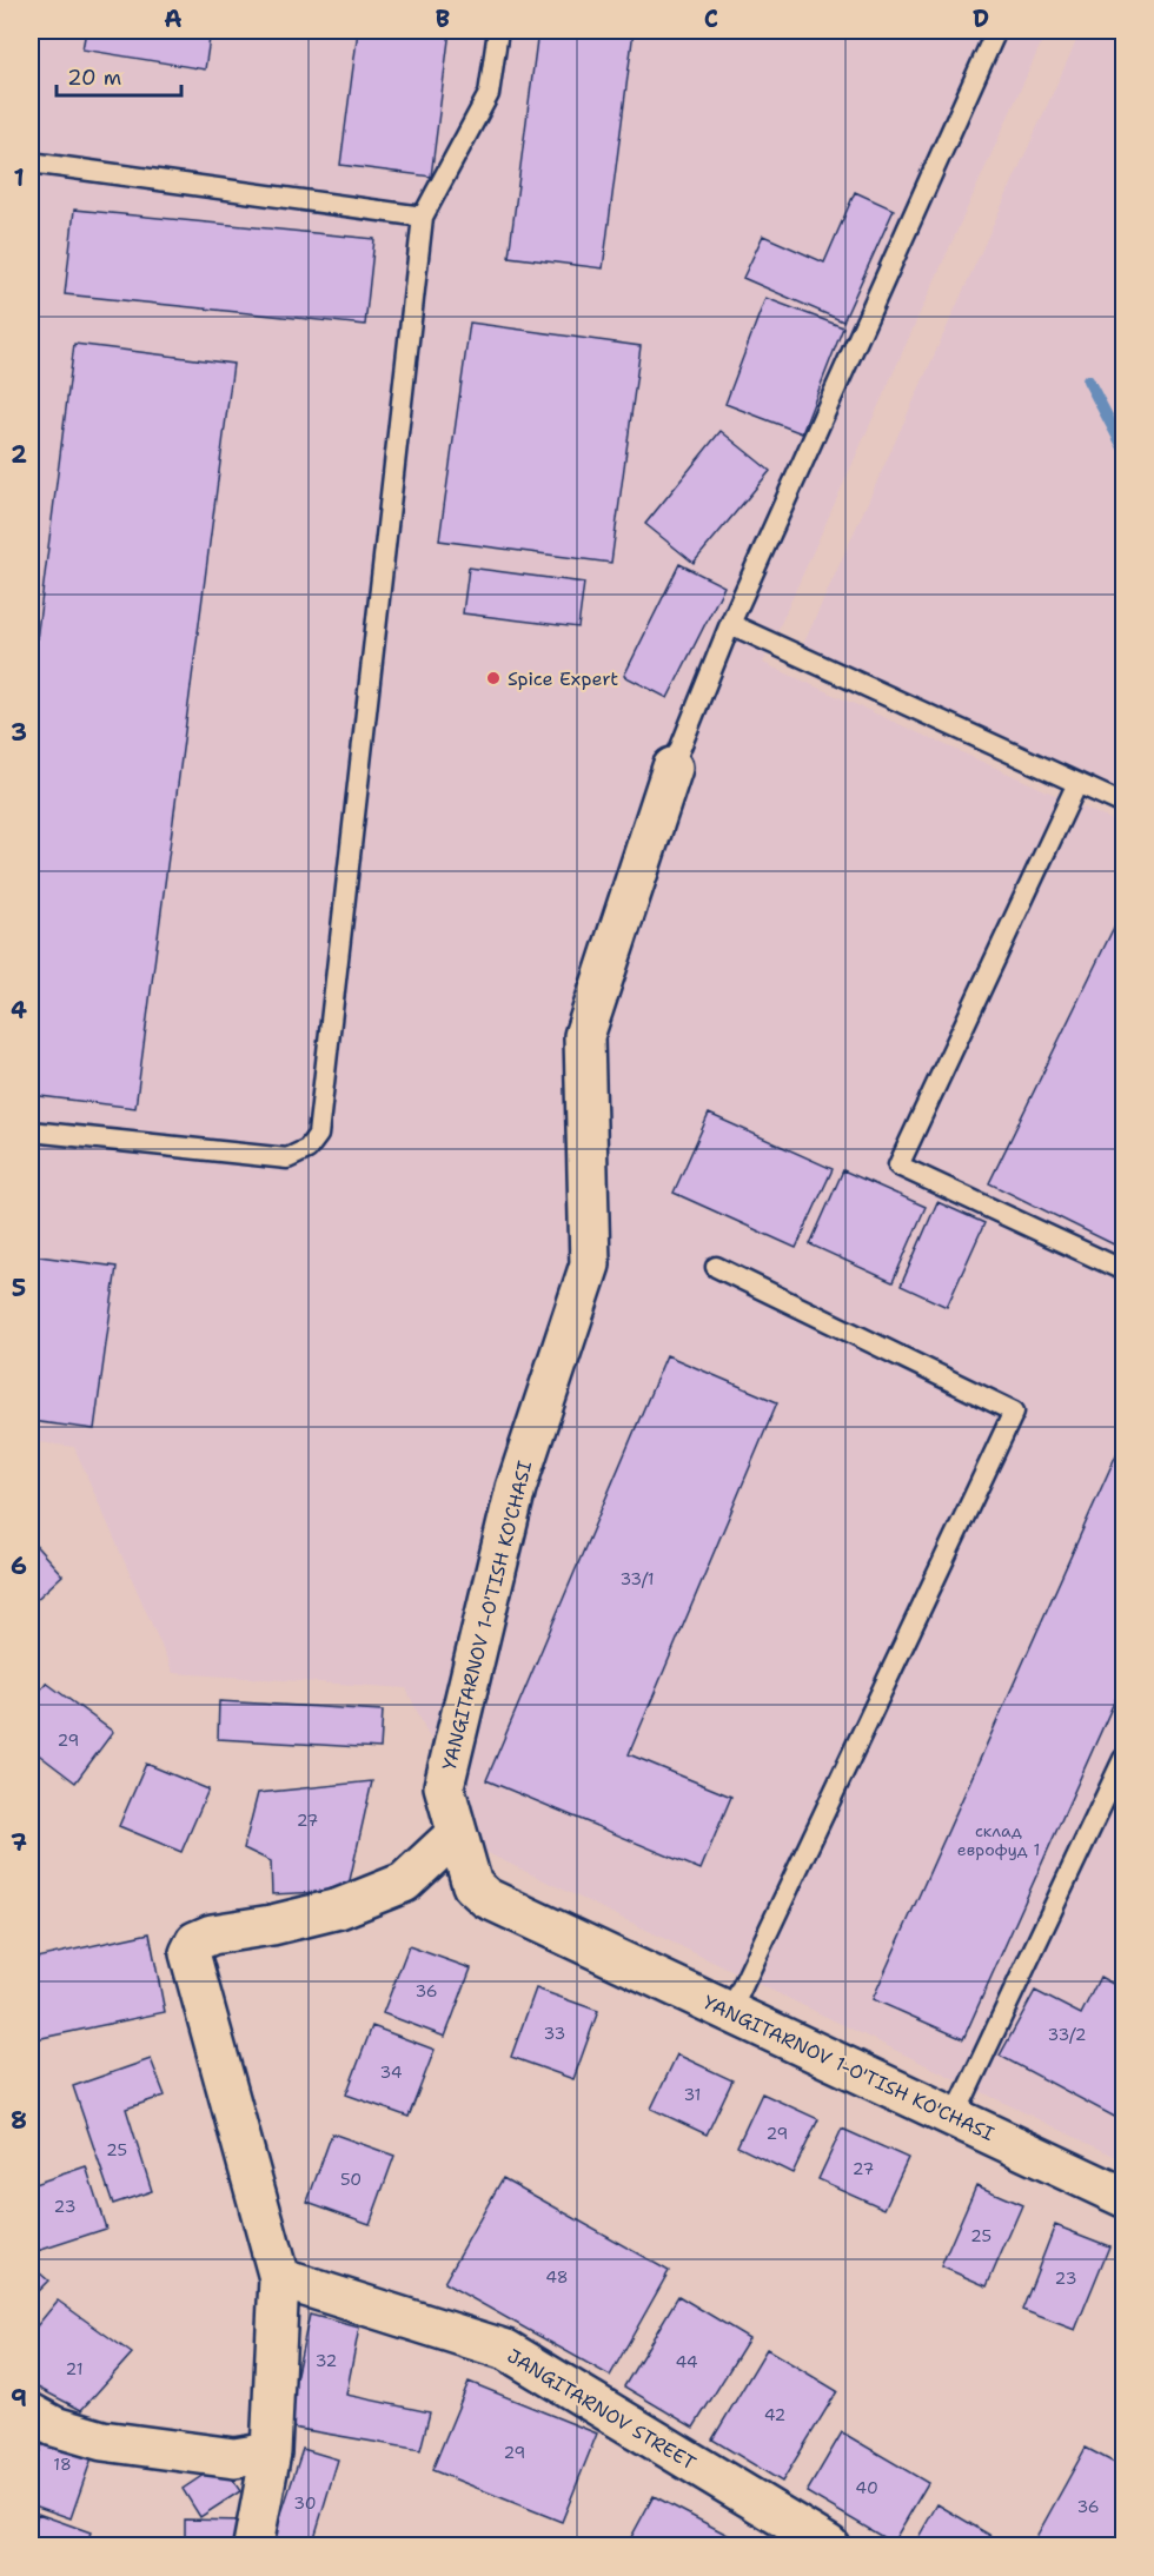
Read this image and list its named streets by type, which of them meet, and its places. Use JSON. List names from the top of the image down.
{
  "streets": {
    "street": ["YANGITARNOV 1-O'TISH KO'CHASI", "JANGITARNOV STREET"]
  },
  "places": ["Spice Expert"],
  "house_numbers": [
    "33/1",
    "29",
    "27",
    "склад еврофуд 1",
    "36",
    "33",
    "33/2",
    "34",
    "31",
    "29",
    "25",
    "27",
    "50",
    "23",
    "25",
    "48",
    "23",
    "32",
    "44",
    "21",
    "42",
    "29",
    "18",
    "40",
    "30",
    "36"
  ],
  "scale_bar": "20 m",
  "grid": {
    "columns": [
      "A",
      "B",
      "C",
      "D"
    ],
    "rows": [
      "1",
      "2",
      "3",
      "4",
      "5",
      "6",
      "7",
      "8",
      "9"
    ]
  }
}
